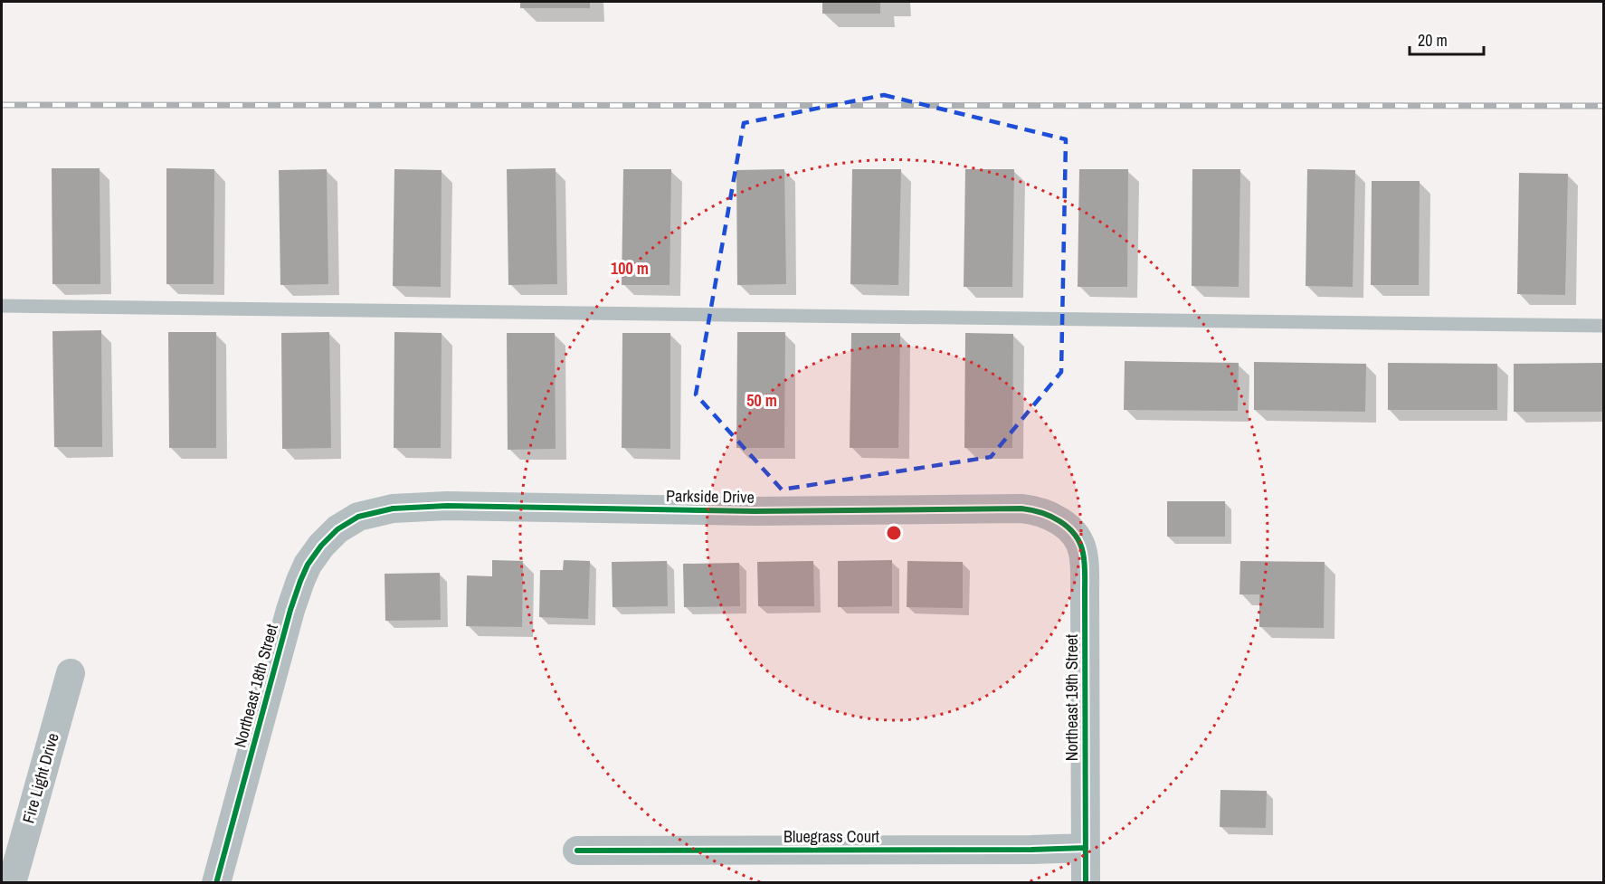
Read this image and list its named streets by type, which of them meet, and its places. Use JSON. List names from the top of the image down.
{
  "streets": {
    "street": [
      "Parkside Drive",
      "Northeast 18th Street",
      "Northeast 19th Street",
      "Fire Light Drive",
      "Bluegrass Court"
    ]
  },
  "crossings": [
    ["Parkside Drive", "Northeast 18th Street"],
    ["Parkside Drive", "Northeast 19th Street"],
    ["Northeast 19th Street", "Bluegrass Court"]
  ],
  "scale_bar": "20 m",
  "rings": ["100 m", "50 m"]
}
